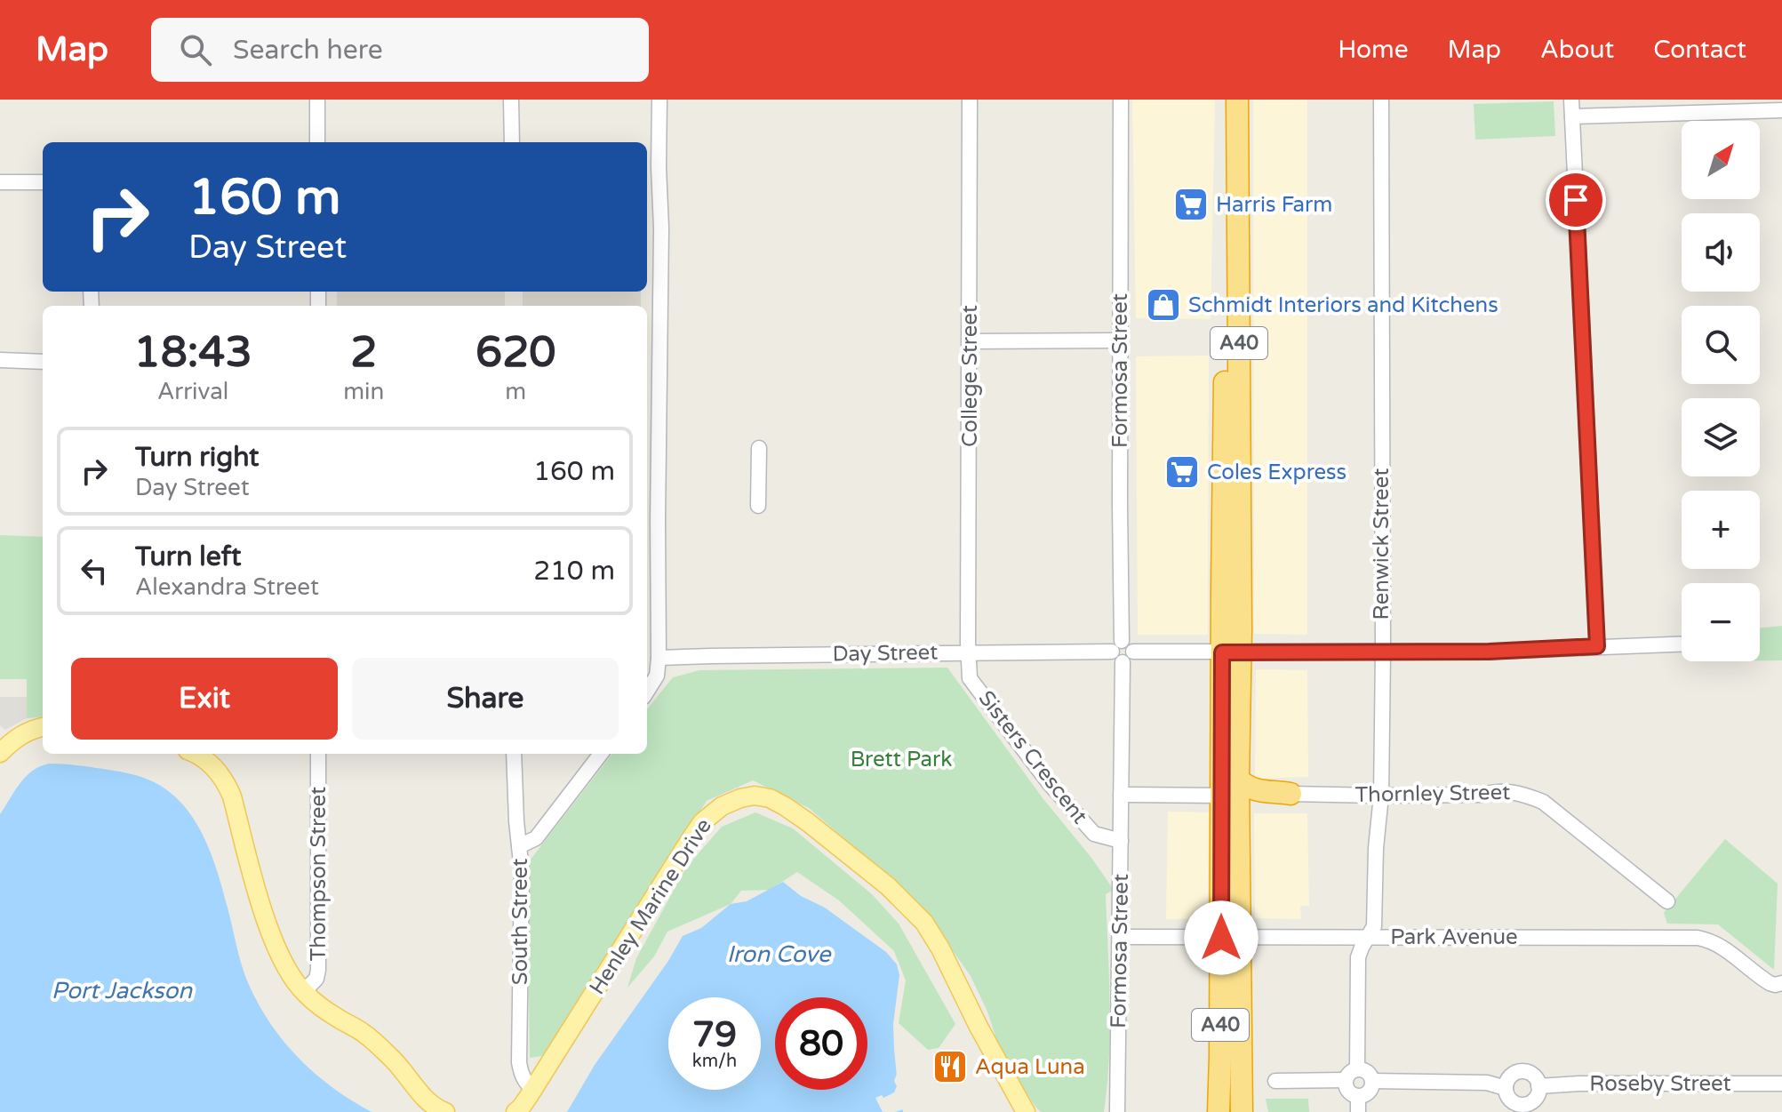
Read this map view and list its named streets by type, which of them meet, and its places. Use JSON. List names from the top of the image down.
{
  "streets": {
    "highway": ["A40"],
    "main road": ["Henley Marine Drive"],
    "street": [
      "Formosa Street",
      "College Street",
      "Renwick Street",
      "Day Street",
      "Sisters Crescent",
      "Thornley Street",
      "Thompson Street",
      "South Street",
      "Park Avenue",
      "Roseby Street"
    ]
  },
  "crossings": [
    ["A40", "Day Street"],
    ["A40", "Park Avenue"],
    ["Formosa Street", "Day Street"],
    ["Formosa Street", "Sisters Crescent"],
    ["Formosa Street", "Park Avenue"],
    ["College Street", "Day Street"],
    ["College Street", "Sisters Crescent"],
    ["Renwick Street", "Day Street"],
    ["Renwick Street", "Thornley Street"],
    ["Renwick Street", "Park Avenue"],
    ["Day Street", "Sisters Crescent"],
    ["Henley Marine Drive", "South Street"]
  ],
  "water": ["Iron Cove", "Port Jackson"],
  "parks": ["Brett Park"],
  "places": {
    "supermarket": ["Harris Farm", "Coles Express"],
    "shop": ["Schmidt Interiors and Kitchens"],
    "restaurant": ["Aqua Luna"]
  },
  "north": "top right",
  "page": {
    "header": "Map",
    "search": "Search here",
    "nav": [
      "Home",
      "Map",
      "About",
      "Contact"
    ],
    "map_buttons": ["+", "−"],
    "turn": ["160 m", "Day Street"],
    "eta": [
      "18:43",
      "Arrival",
      "2",
      "min",
      "620",
      "m"
    ],
    "list": [
      {
        "name": "Turn right",
        "note": "Day Street",
        "value": "160 m"
      },
      {
        "name": "Turn left",
        "note": "Alexandra Street",
        "value": "210 m"
      }
    ],
    "buttons": ["Exit", "Share"],
    "speed": "79 km/h",
    "limit": "80"
  }
}
